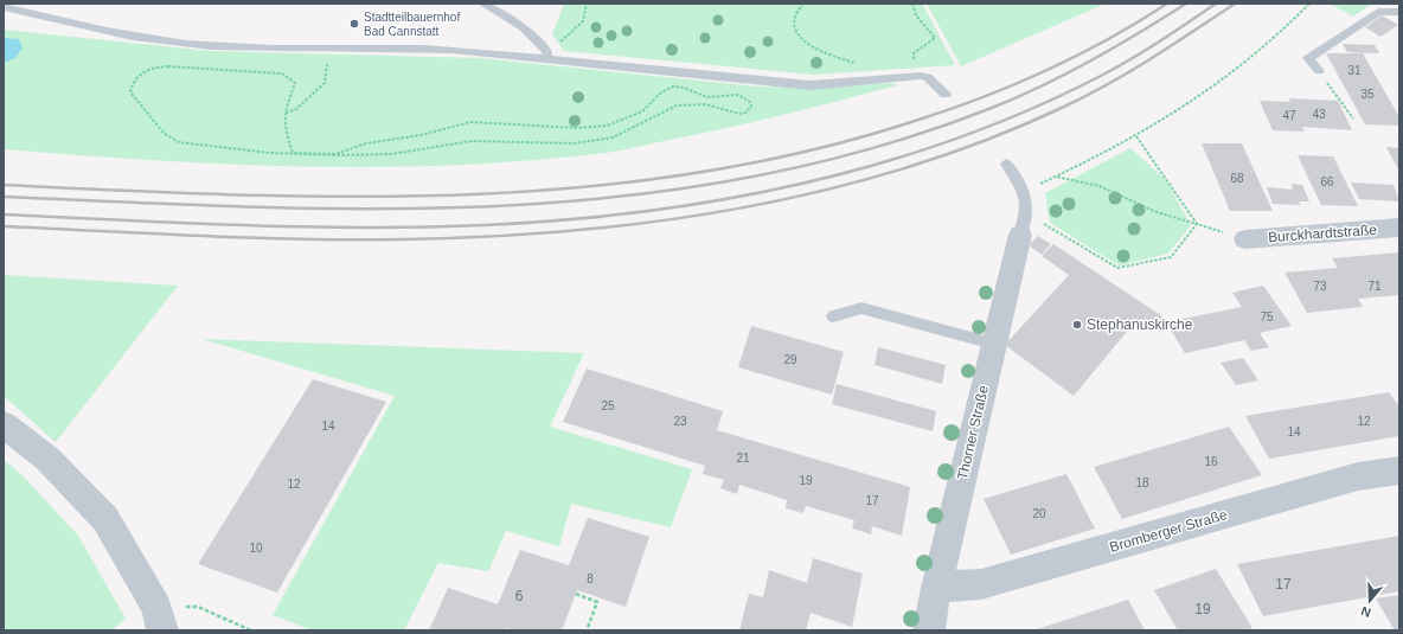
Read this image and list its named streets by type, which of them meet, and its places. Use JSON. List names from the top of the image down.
{
  "streets": {
    "street": ["Burckhardtstraße", "Thorner Straße", "Bromberger Straße"]
  },
  "crossings": [
    ["Thorner Straße", "Bromberger Straße"]
  ],
  "places": ["Stadtteilbauernhof Bad Cannstatt", "Stephanuskirche"],
  "house_numbers": [
    "31",
    "35",
    "43",
    "47",
    "68",
    "66",
    "73",
    "71",
    "75",
    "29",
    "25",
    "23",
    "12",
    "14",
    "14",
    "21",
    "16",
    "19",
    "18",
    "12",
    "17",
    "20",
    "10",
    "8",
    "17",
    "6",
    "19"
  ],
  "north": "bottom"
}
